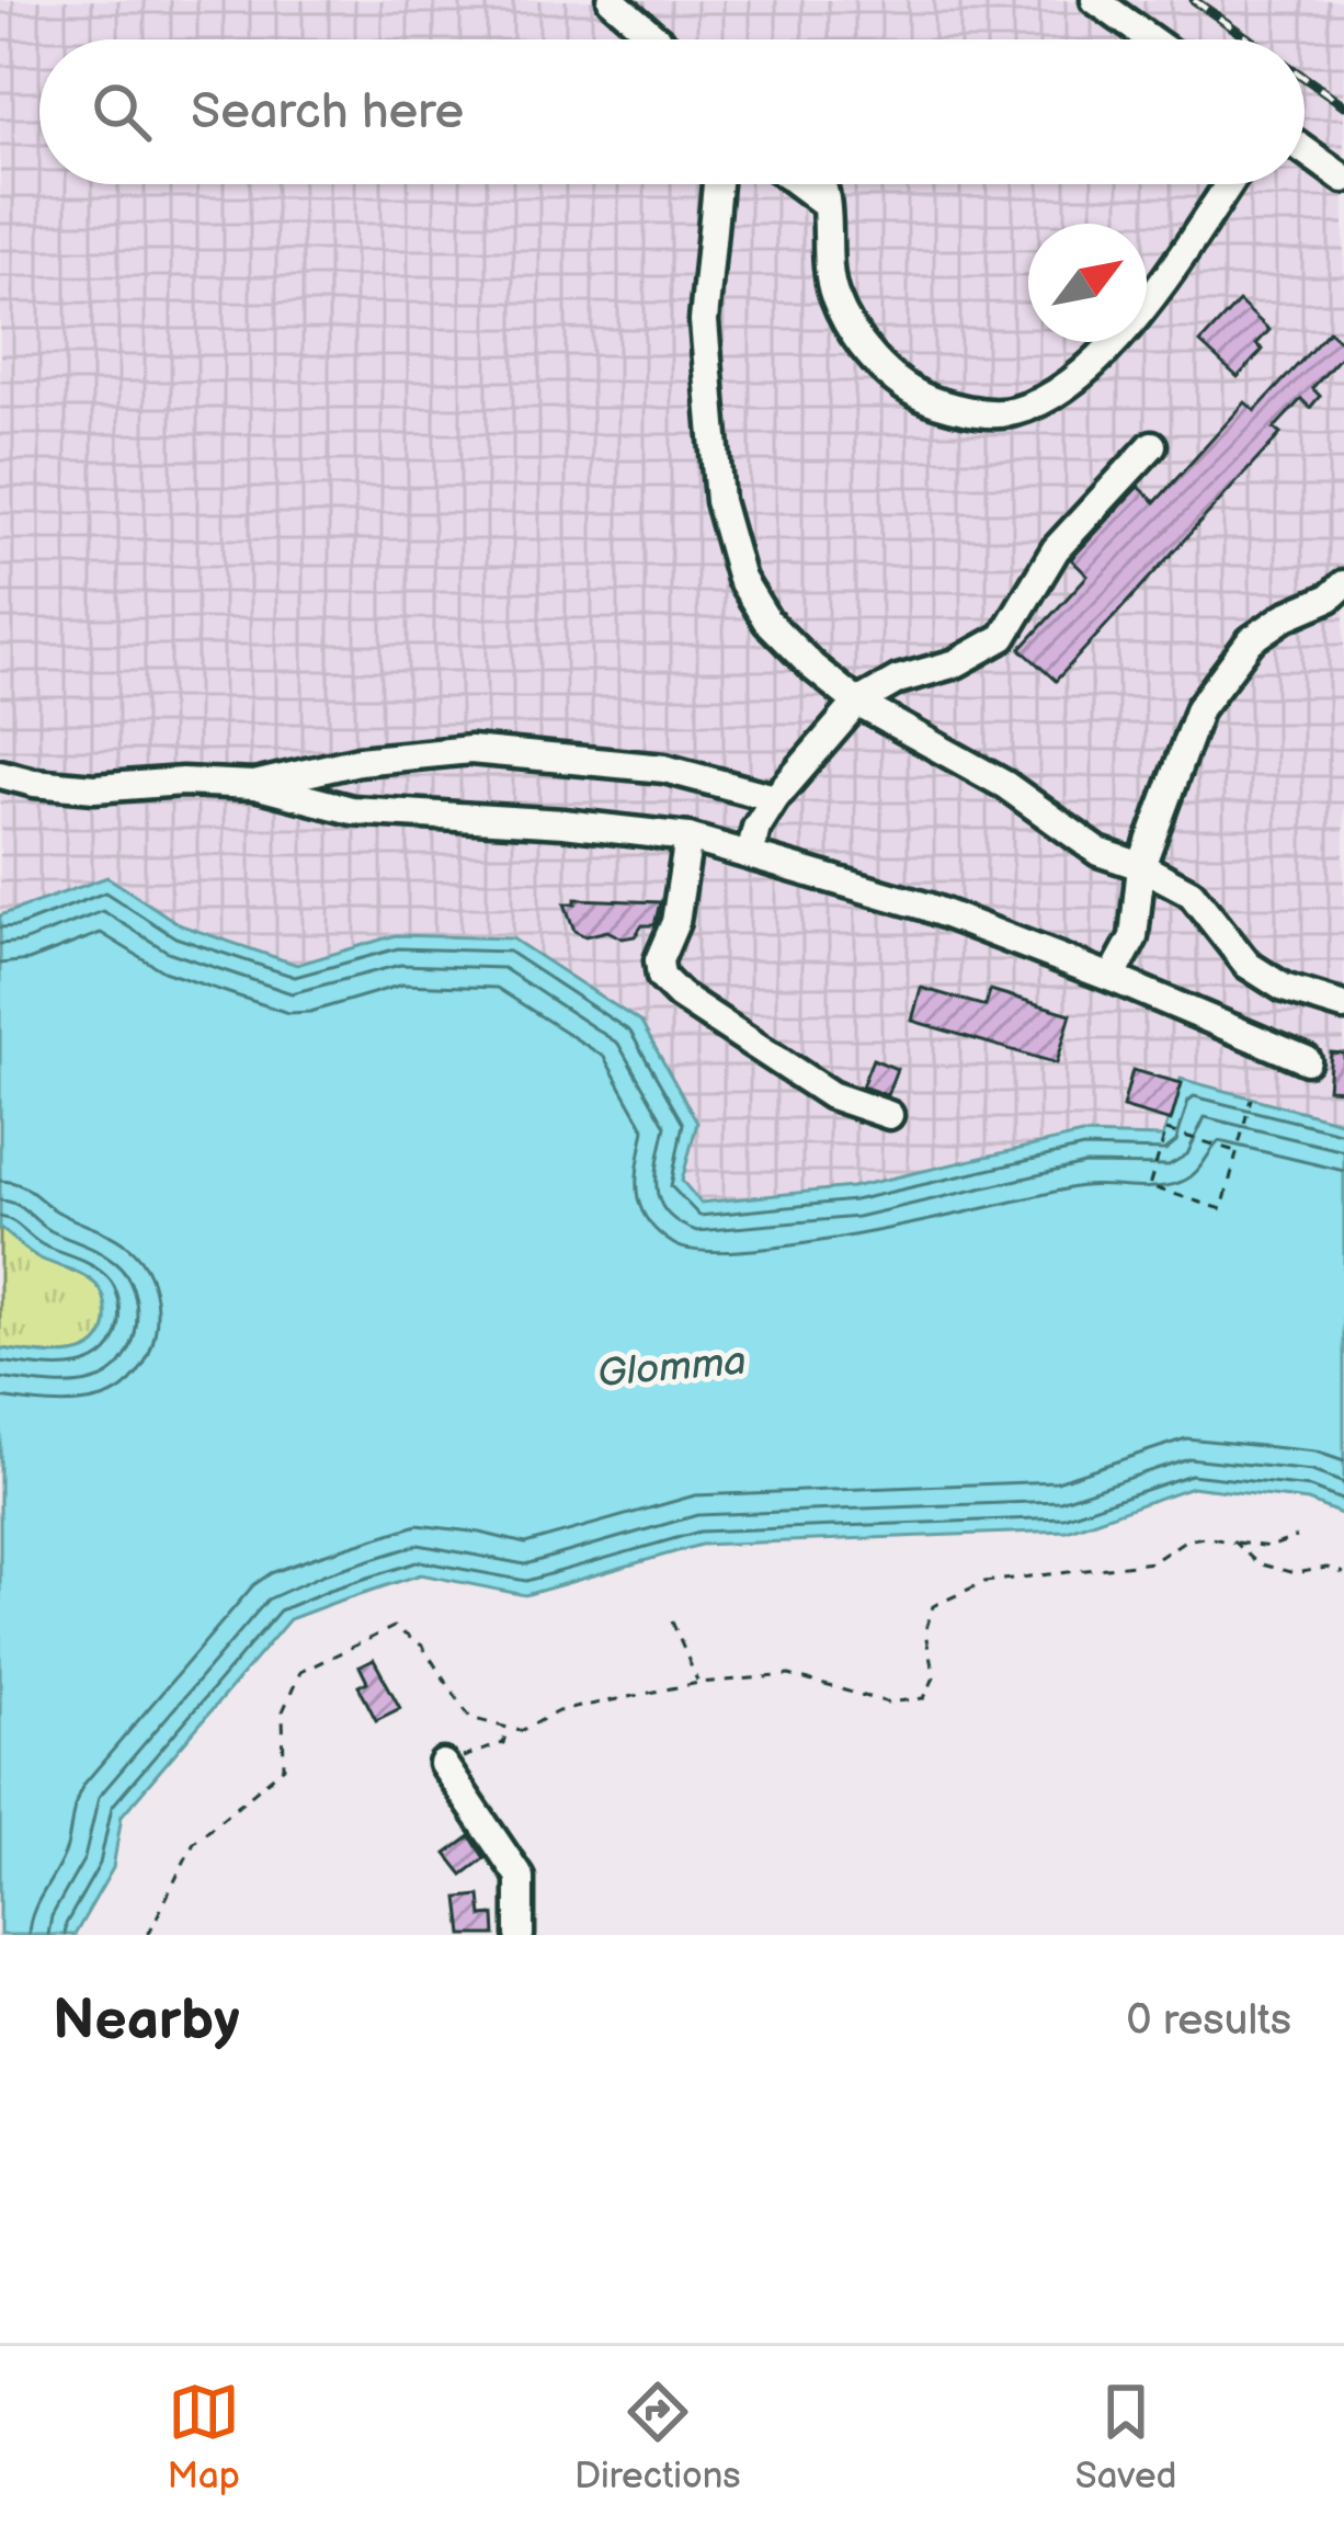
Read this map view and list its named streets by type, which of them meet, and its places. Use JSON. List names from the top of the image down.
{
  "water": ["Glomma"],
  "north": "top right",
  "page": {
    "search": "Search here",
    "heading": ["Nearby", "0 results"],
    "nav": ["Map", "Directions", "Saved"]
  }
}
